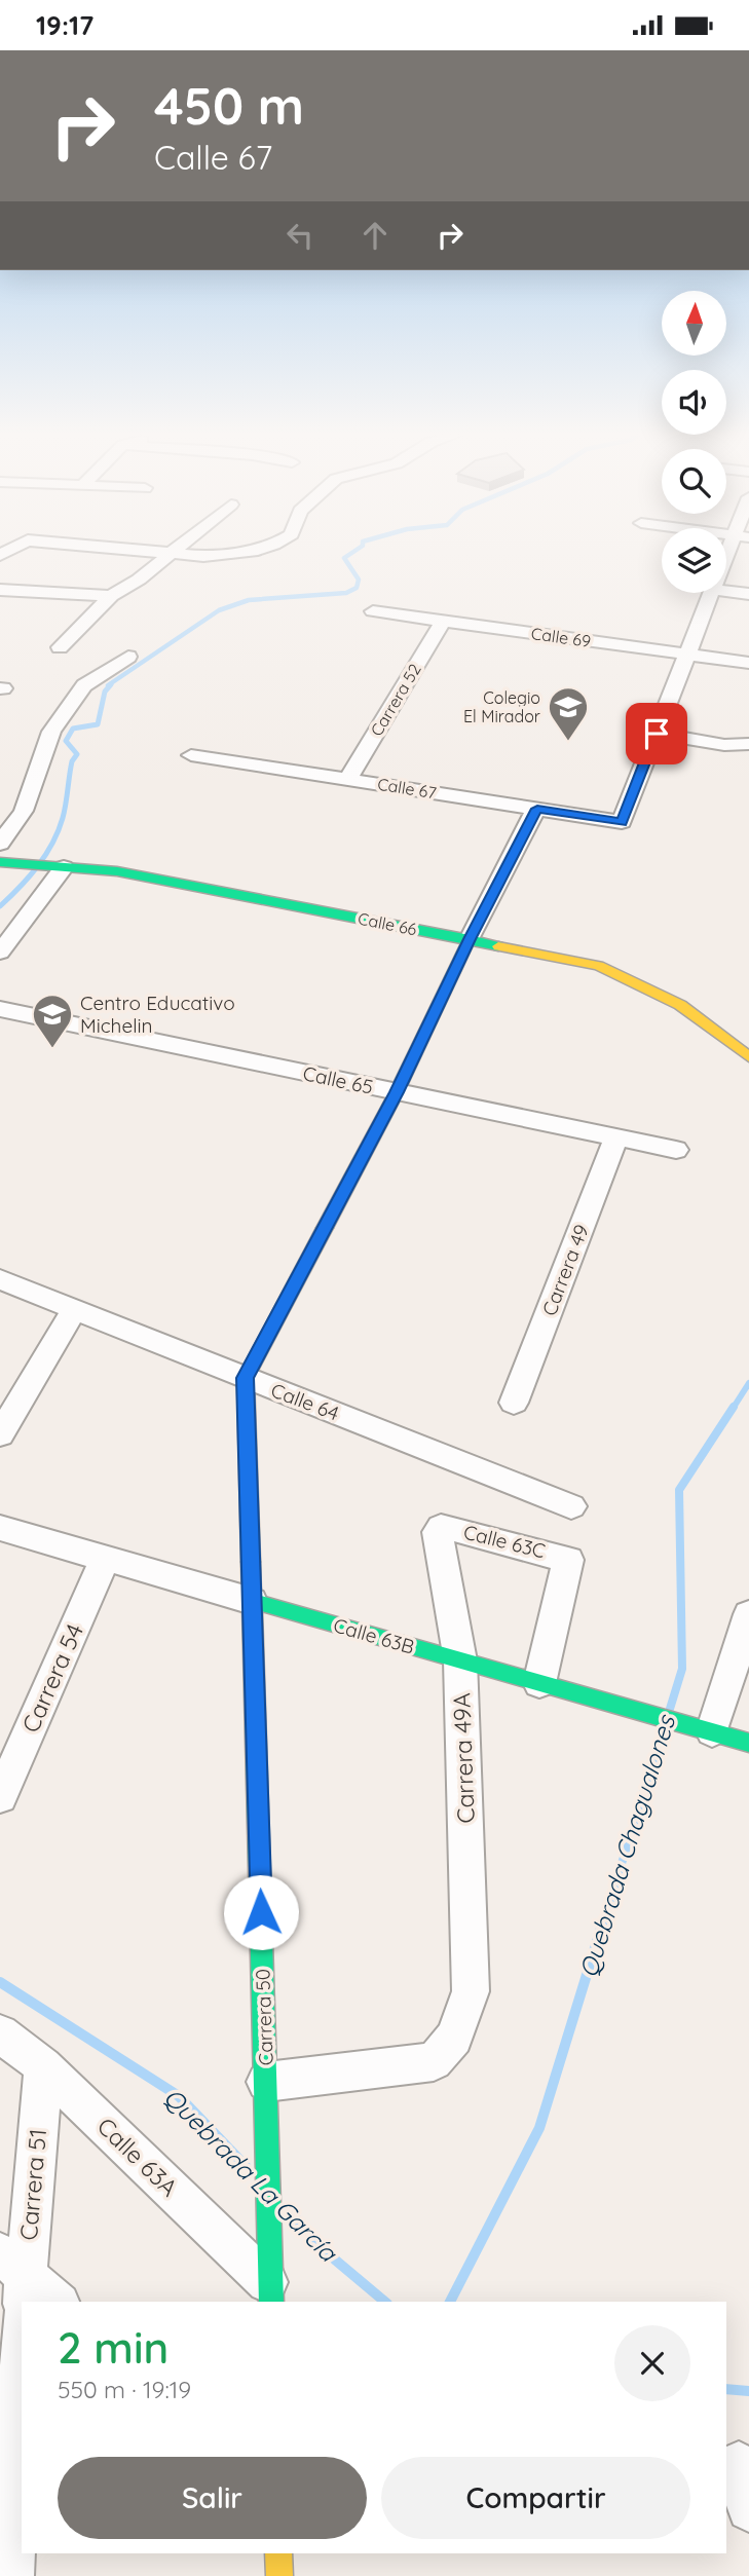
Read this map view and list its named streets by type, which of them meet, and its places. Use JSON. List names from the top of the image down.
{
  "streets": {
    "street": [
      "Calle 69",
      "Carrera 52",
      "Calle 67",
      "Calle 66",
      "Calle 65",
      "Carrera 49",
      "Calle 64",
      "Calle 63C",
      "Calle 63B",
      "Carrera 54",
      "Carrera 49A",
      "Carrera 50",
      "Calle 63A",
      "Carrera 51"
    ]
  },
  "crossings": [
    ["Calle 69", "Carrera 52"],
    ["Carrera 52", "Calle 67"],
    ["Calle 67", "Carrera 50"],
    ["Calle 66", "Carrera 50"],
    ["Calle 65", "Carrera 49"],
    ["Calle 65", "Carrera 50"],
    ["Calle 64", "Carrera 50"],
    ["Calle 63C", "Calle 63B"],
    ["Calle 63C", "Carrera 49A"],
    ["Calle 63B", "Carrera 54"],
    ["Calle 63B", "Carrera 49A"],
    ["Calle 63B", "Carrera 50"],
    ["Carrera 49A", "Carrera 50"],
    ["Carrera 50", "Calle 63A"],
    ["Calle 63A", "Carrera 51"]
  ],
  "water": ["Quebrada Chagualones", "Quebrada La García"],
  "places": {
    "school or university": ["Colegio El Mirador", "Centro Educativo Michelin"]
  },
  "north": "top",
  "page": {
    "status": "19:17",
    "turn": ["450 m", "Calle 67"],
    "heading": ["2 min", "550 m · 19:19"],
    "buttons": ["Salir", "Compartir"]
  }
}
